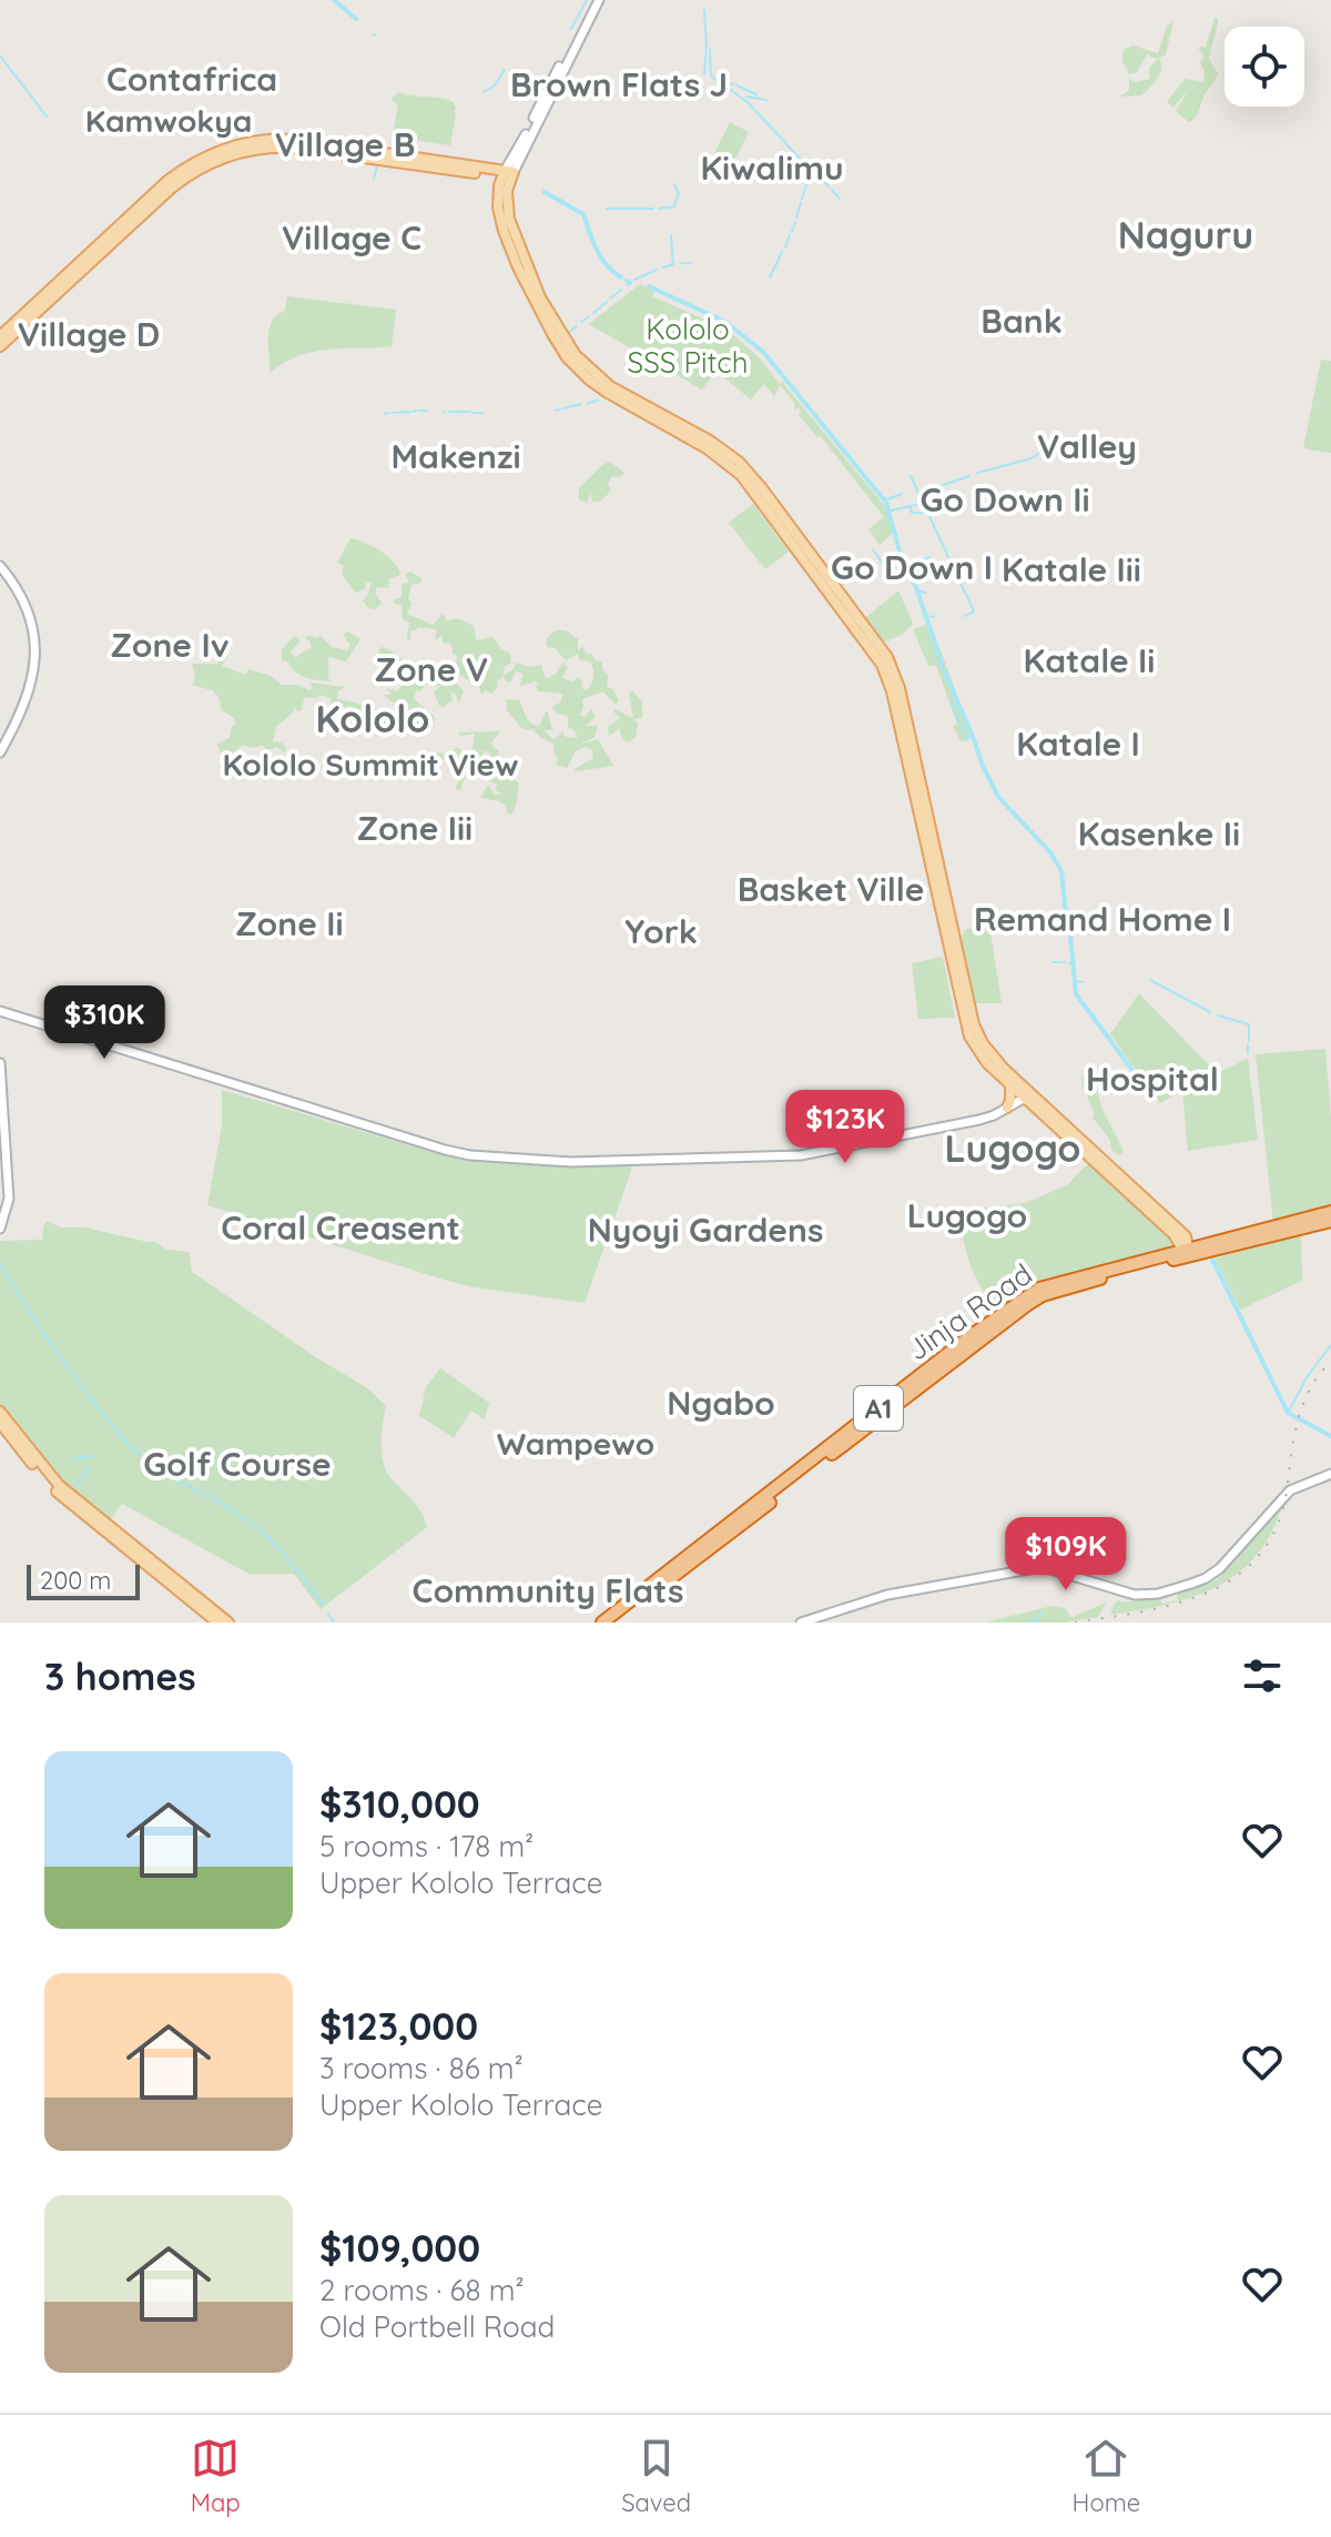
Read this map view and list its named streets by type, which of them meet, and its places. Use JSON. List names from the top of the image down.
{
  "streets": {
    "highway": ["Jinja Road", "A1"]
  },
  "districts": [
    "Contafrica",
    "Brown Flats J",
    "Kamwokya",
    "Village B",
    "Kiwalimu",
    "Naguru",
    "Village C",
    "Bank",
    "Village D",
    "Valley",
    "Makenzi",
    "Go Down Ii",
    "Go Down I",
    "Katale Iii",
    "Zone Iv",
    "Katale Ii",
    "Zone V",
    "Kololo",
    "Katale I",
    "Kololo Summit View",
    "Zone Iii",
    "Kasenke Ii",
    "Basket Ville",
    "Remand Home I",
    "Zone Ii",
    "York",
    "Hospital",
    "Lugogo",
    "Lugogo",
    "Coral Creasent",
    "Nyoyi Gardens",
    "Ngabo",
    "Wampewo",
    "Golf Course",
    "Community Flats"
  ],
  "parks": ["Kololo SSS Pitch"],
  "scale_bar": "200 m",
  "page": {
    "price": ["$310K", "$123K", "$109K"],
    "scale": "200 m",
    "heading": "3 homes",
    "list": [
      {
        "name": "$310,000",
        "note": "5 rooms · 178 m² · Upper Kololo Terrace"
      },
      {
        "name": "$123,000",
        "note": "3 rooms · 86 m² · Upper Kololo Terrace"
      },
      {
        "name": "$109,000",
        "note": "2 rooms · 68 m² · Old Portbell Road"
      }
    ],
    "tabs": ["Map", "Saved", "Home"]
  }
}
